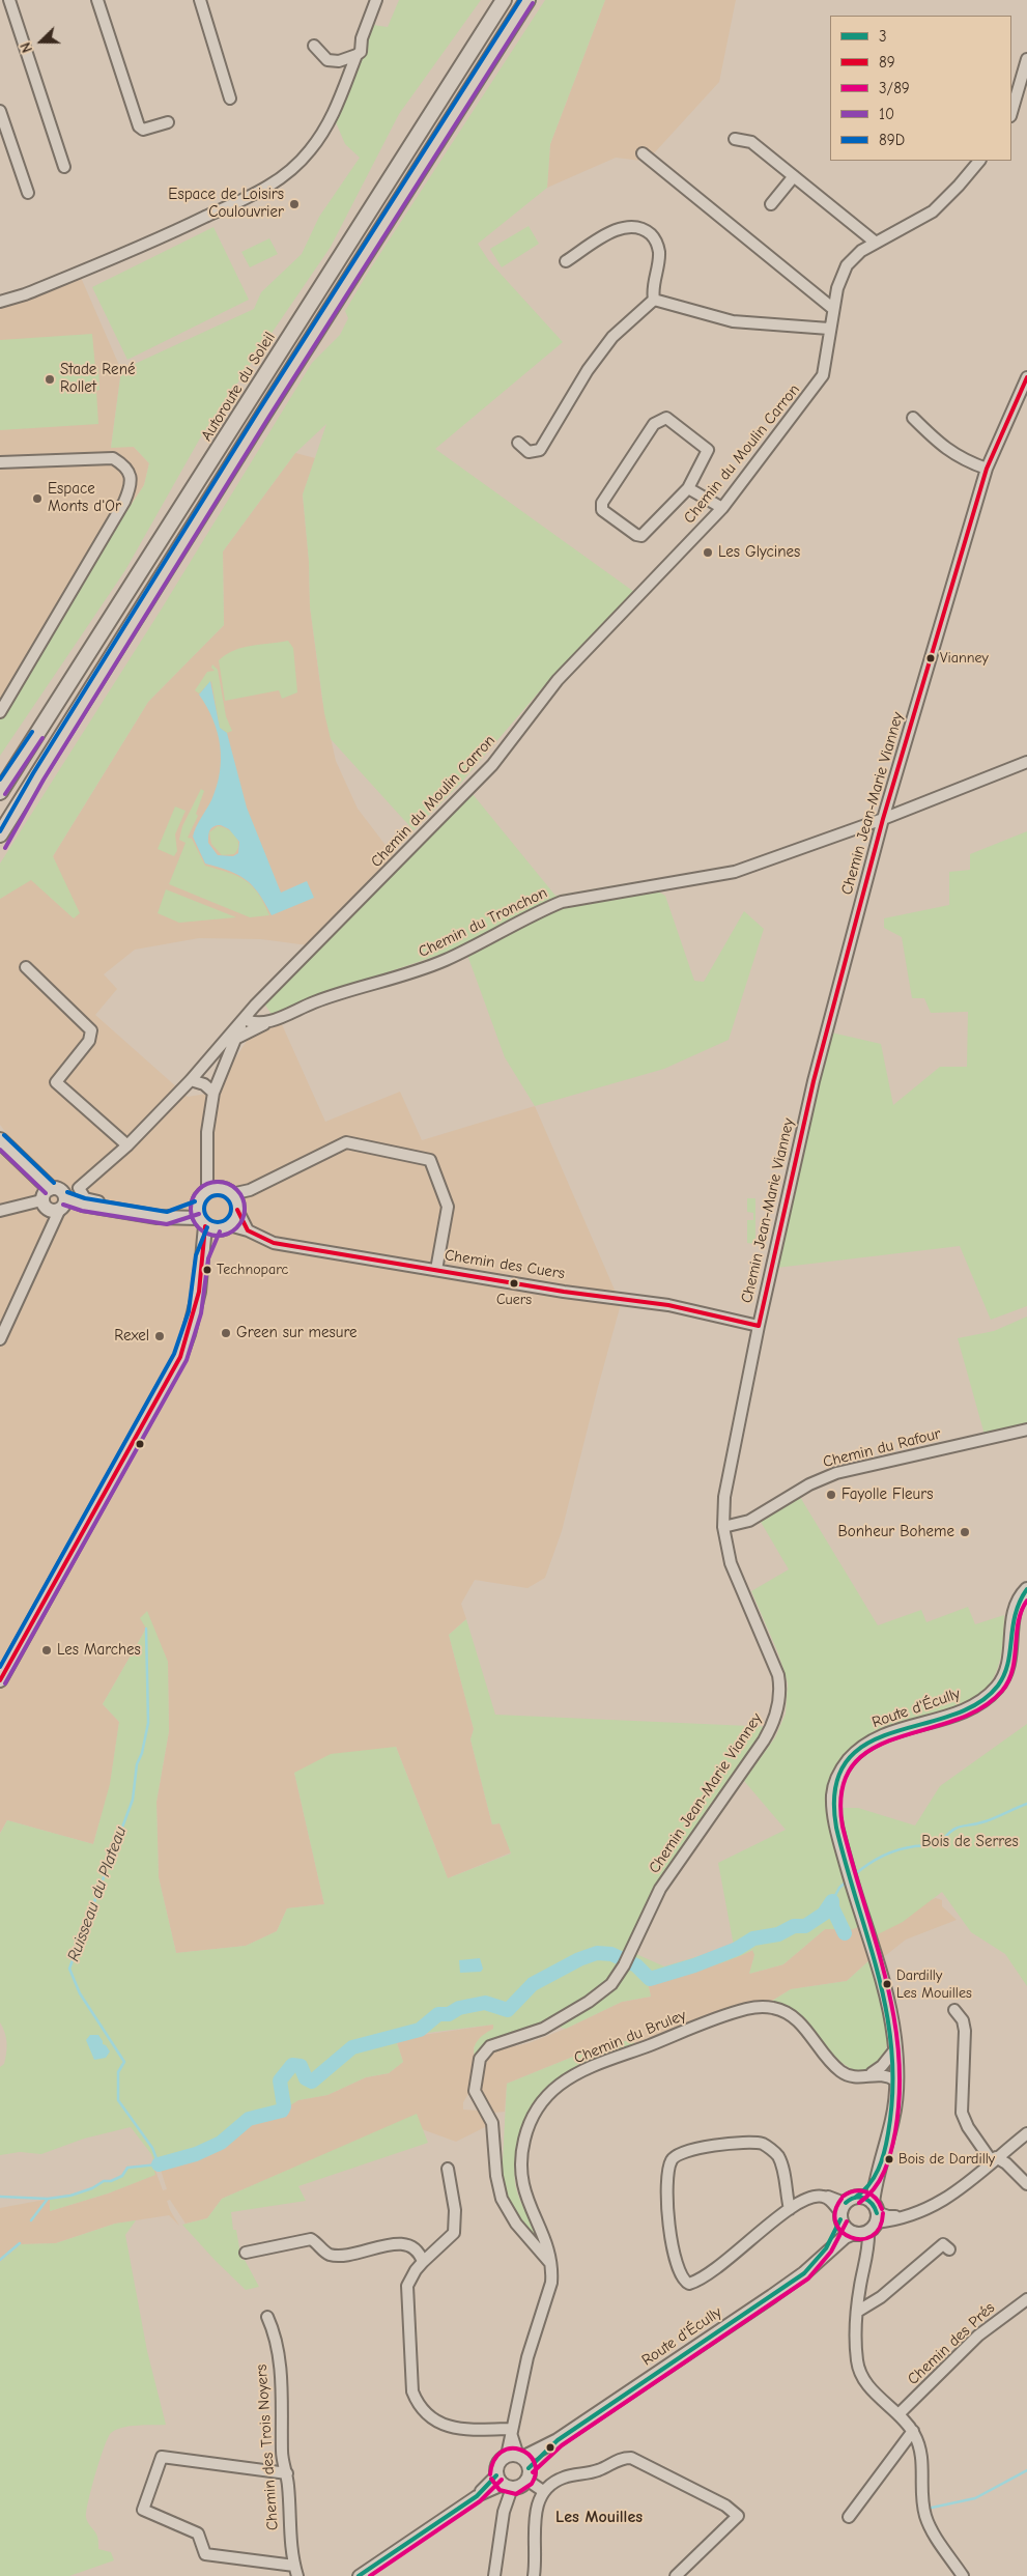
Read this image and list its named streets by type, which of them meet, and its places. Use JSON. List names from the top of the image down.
{
  "streets": {
    "highway": ["Autoroute du Soleil"],
    "main road": ["Route d'Écully"],
    "street": [
      "Chemin du Moulin Carron",
      "Chemin Jean-Marie Vianney",
      "Chemin du Tronchon",
      "Chemin des Cuers",
      "Chemin du Rafour",
      "Chemin du Bruley",
      "Chemin des Prés",
      "Chemin des Trois Noyers"
    ]
  },
  "crossings": [
    ["Chemin du Moulin Carron", "Chemin du Tronchon"],
    ["Chemin Jean-Marie Vianney", "Chemin du Tronchon"],
    ["Chemin Jean-Marie Vianney", "Chemin des Cuers"],
    ["Chemin Jean-Marie Vianney", "Chemin du Rafour"],
    ["Chemin Jean-Marie Vianney", "Chemin du Bruley"],
    ["Route d'Écully", "Chemin du Bruley"]
  ],
  "districts": ["Les Mouilles"],
  "water": ["Ruisseau du Plateau"],
  "parks": ["Bois de Serres"],
  "places": [
    "Espace de Loisirs Coulouvrier",
    "Stade René Rollet",
    "Espace Monts d'Or",
    "Les Glycines",
    "Vianney",
    "Technoparc",
    "Cuers",
    "Green sur mesure",
    "Rexel",
    "Fayolle Fleurs",
    "Bonheur Boheme",
    "Les Marches",
    "Dardilly Les Mouilles",
    "Bois de Dardilly"
  ],
  "lines": [
    "transit line 89D",
    "transit line 10",
    "transit line 89",
    "transit line 3",
    "transit line 3/89"
  ],
  "legend": [
    "3",
    "89",
    "3/89",
    "10",
    "89D"
  ],
  "north": "left"
}
